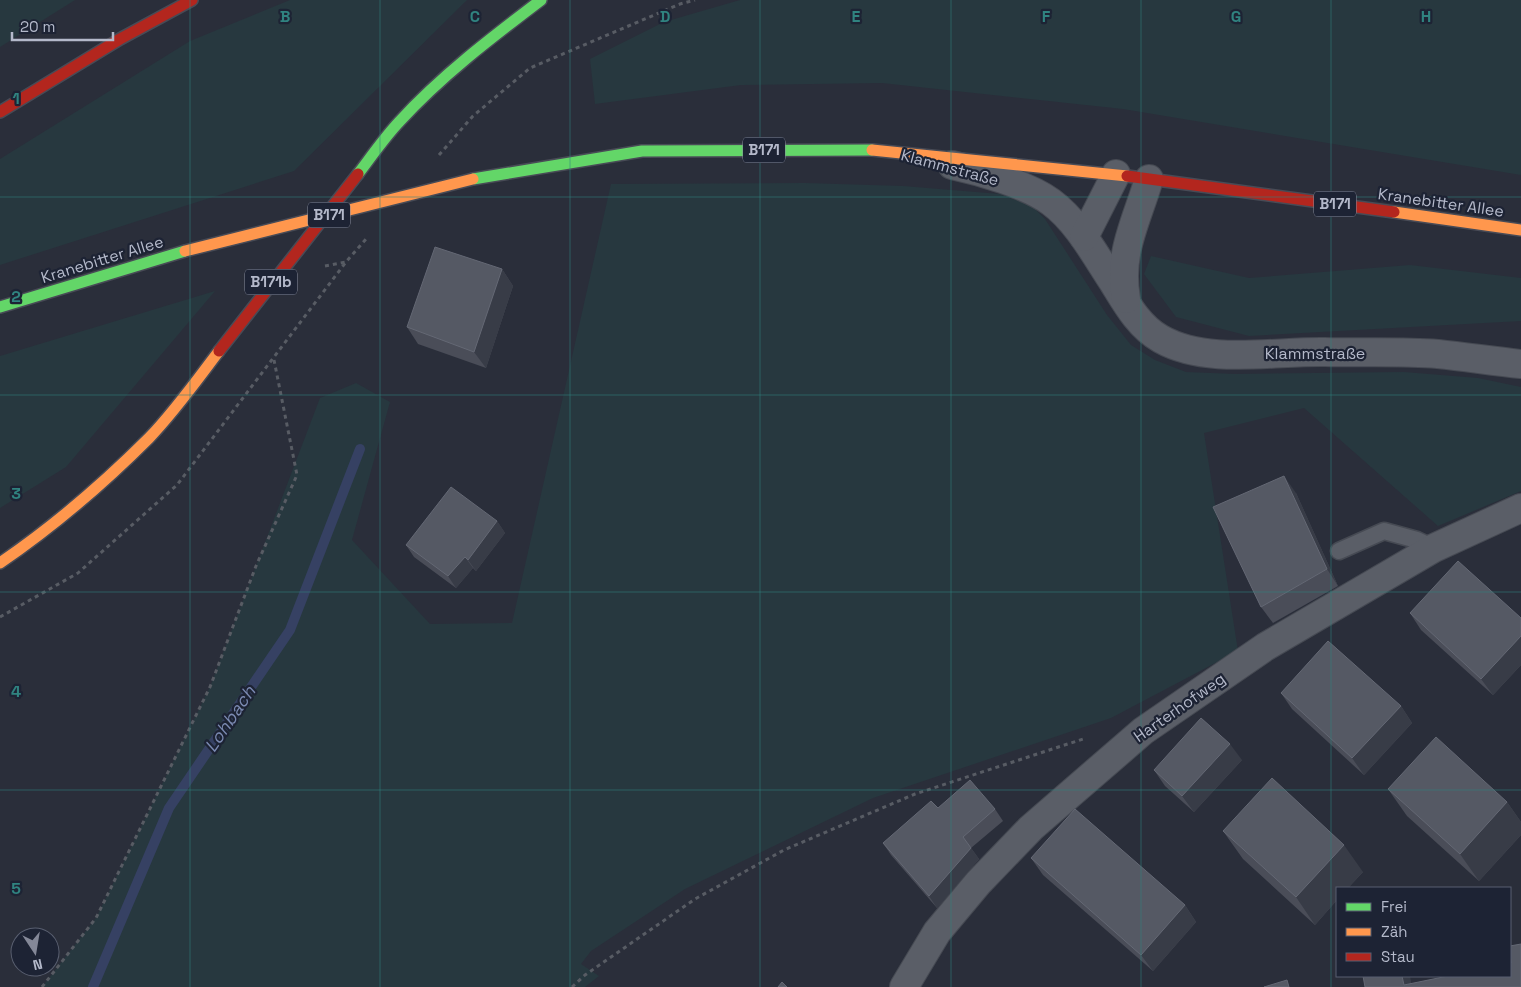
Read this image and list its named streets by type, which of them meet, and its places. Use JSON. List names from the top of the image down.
{
  "streets": {
    "main road": ["B171", "Kranebitter Allee", "B171b"],
    "street": ["Klammstraße", "Harterhofweg"]
  },
  "crossings": [
    ["B171", "Klammstraße"],
    ["B171", "Kranebitter Allee"],
    ["Klammstraße", "Kranebitter Allee"]
  ],
  "water": ["Lohbach"],
  "legend": ["Frei", "Zäh", "Stau"],
  "scale_bar": "20 m",
  "north": "bottom",
  "grid": {
    "columns": [
      "B",
      "C",
      "D",
      "E",
      "F",
      "G",
      "H"
    ],
    "rows": [
      "1",
      "2",
      "3",
      "4",
      "5"
    ]
  }
}
